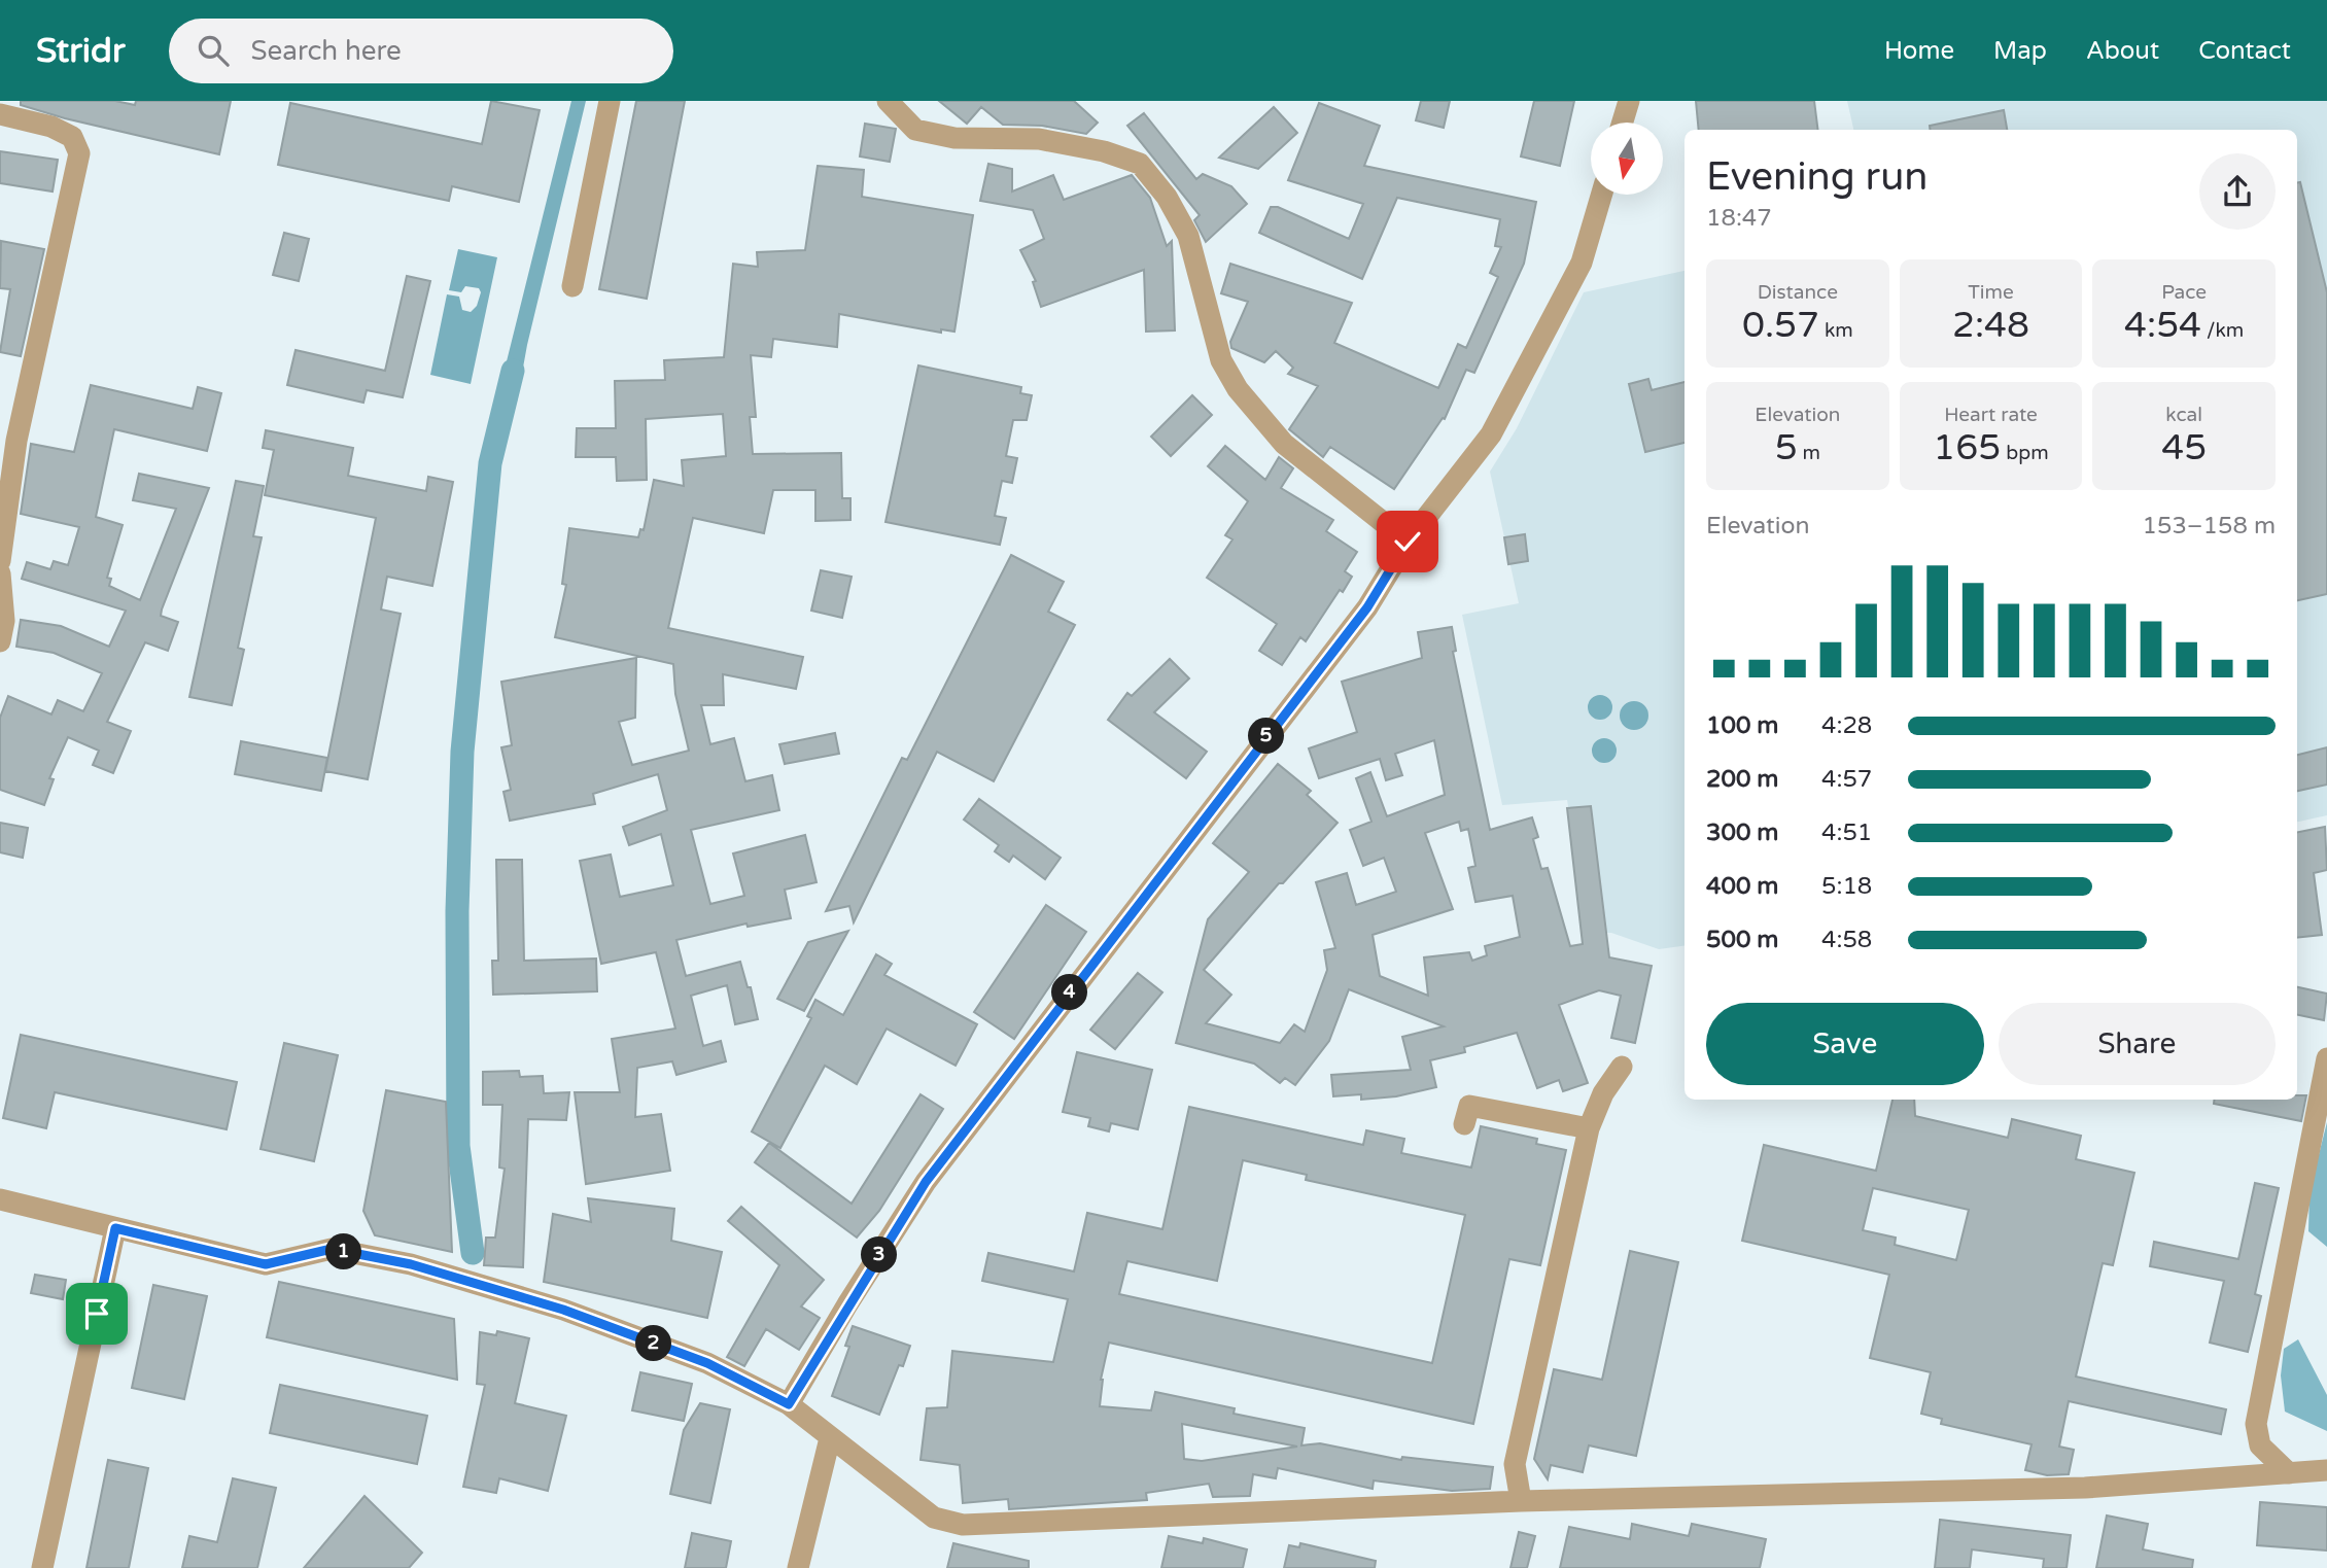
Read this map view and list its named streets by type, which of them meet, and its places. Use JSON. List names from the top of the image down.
{
  "north": "bottom",
  "page": {
    "header": "Stridr",
    "search": "Search here",
    "nav": [
      "Home",
      "Map",
      "About",
      "Contact"
    ],
    "heading": ["Evening run", "18:47"],
    "stats": [
      ["Distance", "0.57 km"],
      ["Time", "2:48"],
      ["Pace", "4:54 /km"],
      ["Elevation", "5 m"],
      ["Heart rate", "165 bpm"],
      ["kcal", "45"]
    ],
    "chart": ["Elevation", "153–158 m"],
    "list": [
      {
        "name": "100 m",
        "note": "4:28"
      },
      {
        "name": "200 m",
        "note": "4:57"
      },
      {
        "name": "300 m",
        "note": "4:51"
      },
      {
        "name": "400 m",
        "note": "5:18"
      },
      {
        "name": "500 m",
        "note": "4:58"
      }
    ],
    "pins": [
      "5",
      "4",
      "1",
      "3",
      "2"
    ],
    "buttons": ["Save", "Share"]
  }
}
